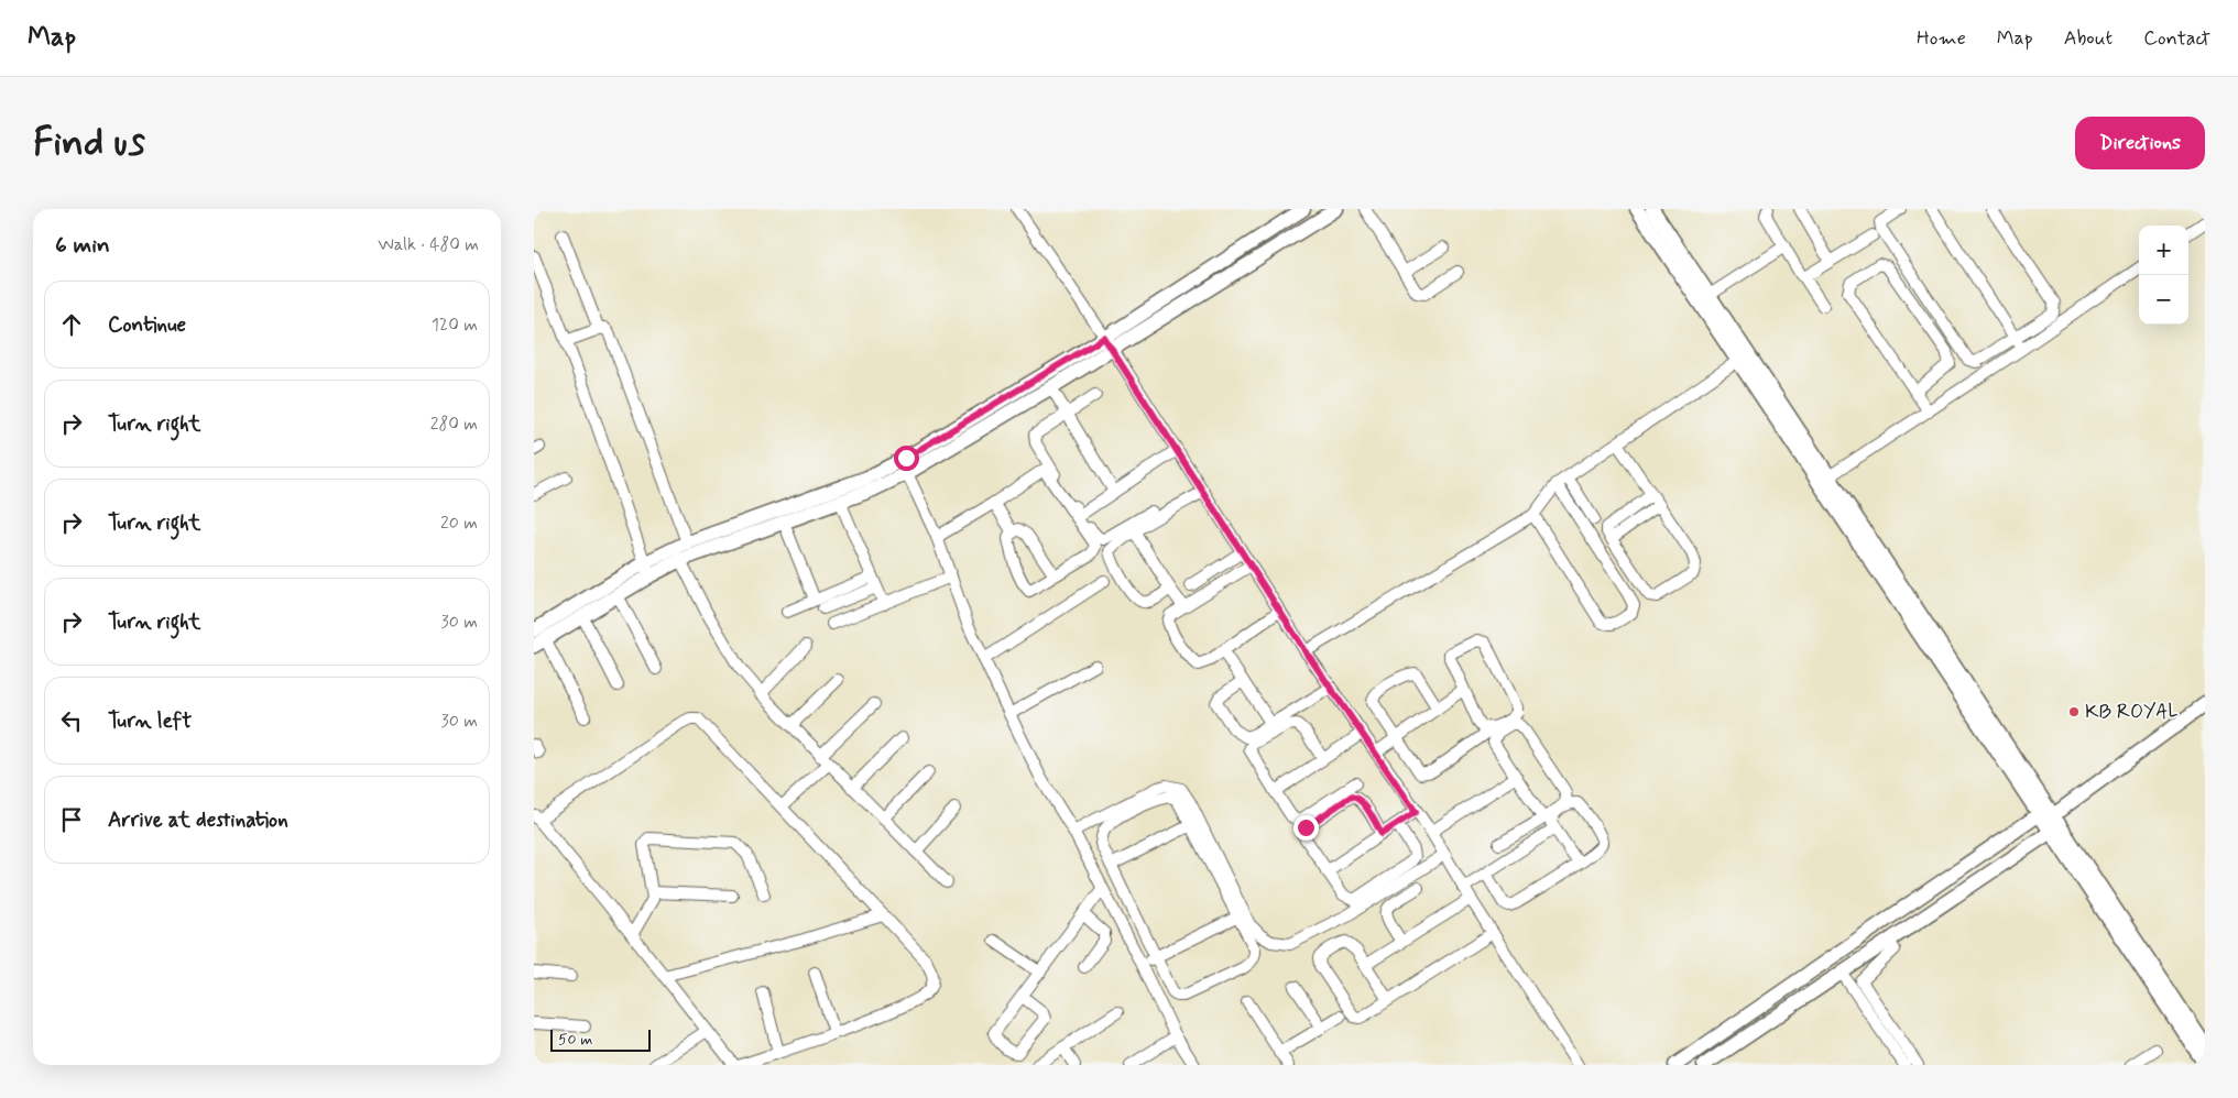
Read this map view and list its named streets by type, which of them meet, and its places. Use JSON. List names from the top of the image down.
{
  "places": ["KB ROYAL"],
  "scale_bar": "50 m",
  "page": {
    "header": "Map",
    "nav": [
      "Home",
      "Map",
      "About",
      "Contact"
    ],
    "buttons": "Directions",
    "title": "Find us",
    "heading": ["6 min", "Walk · 480 m"],
    "map_buttons": ["+", "−"],
    "list": [
      ["Continue", "120 m"],
      ["Turn right", "280 m"],
      ["Turn right", "20 m"],
      ["Turn right", "30 m"],
      ["Turn left", "30 m"],
      "Arrive at destination"
    ],
    "scale": "50 m"
  }
}
